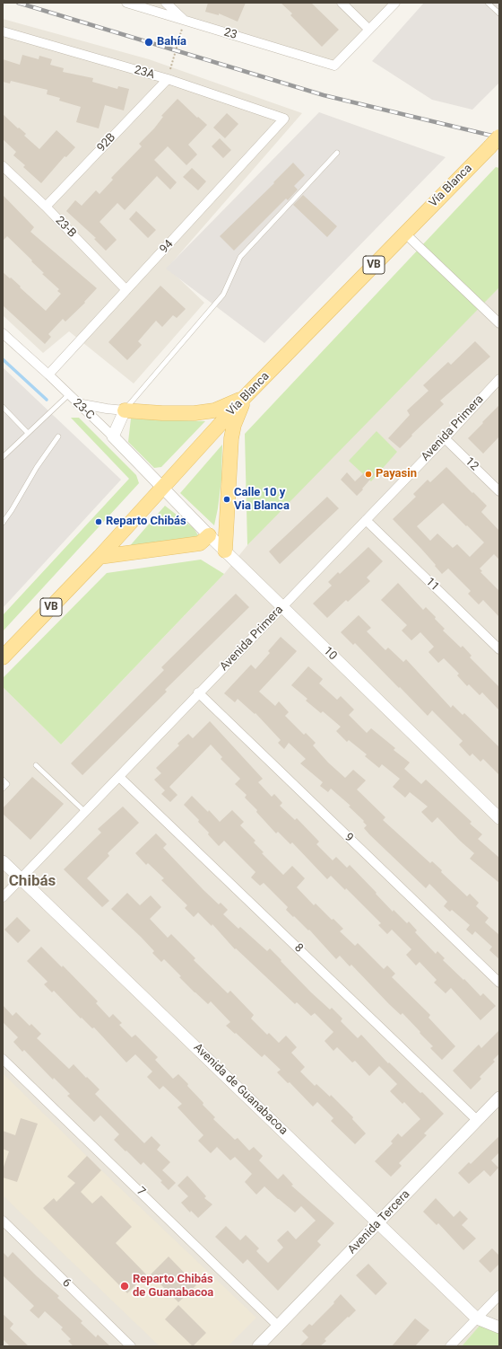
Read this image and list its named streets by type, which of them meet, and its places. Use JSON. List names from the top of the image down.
{
  "streets": {
    "main road": ["Vía Blanca", "VB"],
    "street": [
      "23",
      "23A",
      "92B",
      "23-B",
      "94",
      "23-C",
      "Avenida Primera",
      "12",
      "11",
      "10",
      "9",
      "8",
      "Avenida de Guanabacoa",
      "7",
      "Avenida Tercera",
      "6"
    ]
  },
  "crossings": [
    ["23A", "92B"],
    ["23A", "94"],
    ["92B", "23-B"],
    ["Vía Blanca", "23-C"],
    ["Vía Blanca", "10"],
    ["23-B", "94"],
    ["94", "23-C"],
    ["23-C", "10"],
    ["Avenida Primera", "12"],
    ["Avenida Primera", "11"],
    ["Avenida Primera", "10"],
    ["Avenida Primera", "9"],
    ["Avenida Primera", "8"],
    ["Avenida Primera", "Avenida de Guanabacoa"],
    ["8", "Avenida Tercera"],
    ["Avenida de Guanabacoa", "Avenida Tercera"],
    ["7", "Avenida Tercera"]
  ],
  "districts": ["Chibás"],
  "places": [
    "Bahía",
    "Payasin",
    "Calle 10 y Via Blanca",
    "Reparto Chibás",
    "Reparto Chibás de Guanabacoa"
  ]
}
